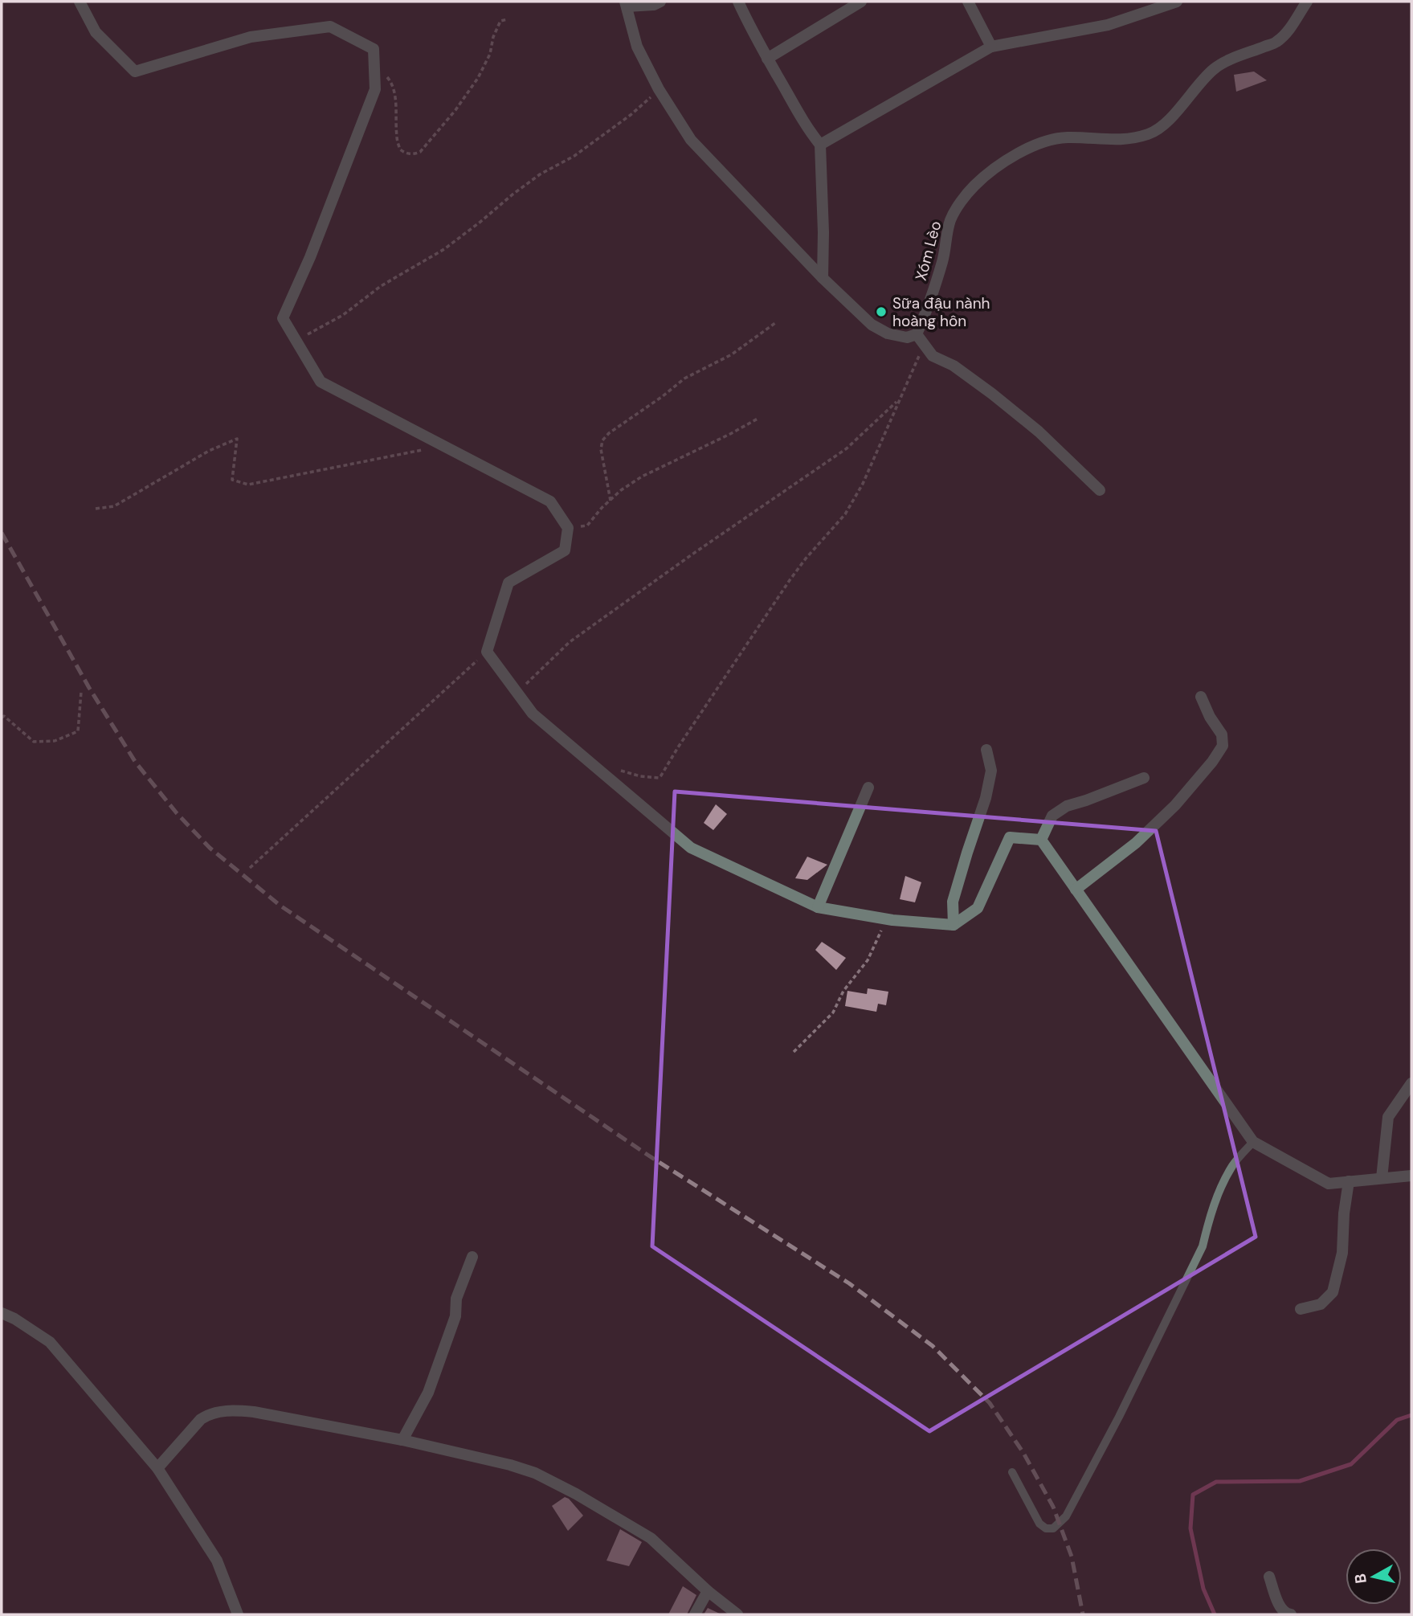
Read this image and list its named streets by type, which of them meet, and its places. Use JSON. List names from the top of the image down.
{
  "streets": {
    "street": ["Xóm Lèo"]
  },
  "places": ["Sữa đậu nành hoàng hôn"],
  "north": "left"
}
